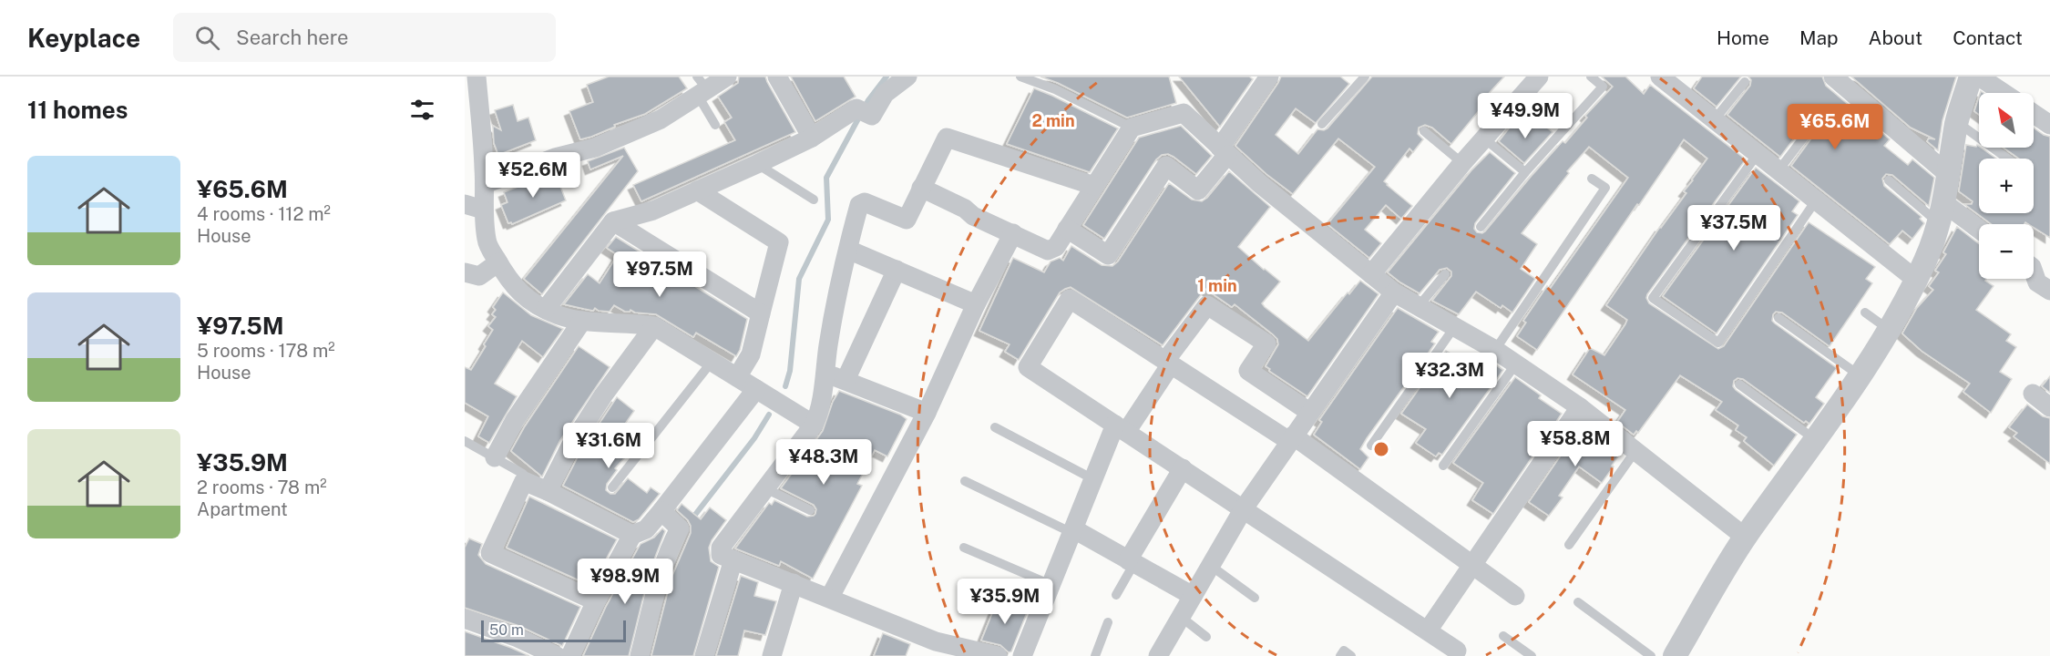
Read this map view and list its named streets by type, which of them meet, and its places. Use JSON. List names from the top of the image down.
{
  "scale_bar": "50 m",
  "north": "top left",
  "page": {
    "header": "Keyplace",
    "search": "Search here",
    "nav": [
      "Home",
      "Map",
      "About",
      "Contact"
    ],
    "heading": "11 homes",
    "map_buttons": ["+", "−"],
    "price": [
      "¥49.9M",
      "¥65.6M",
      "¥52.6M",
      "¥37.5M",
      "¥97.5M",
      "¥32.3M",
      "¥58.8M",
      "¥31.6M",
      "¥48.3M",
      "¥98.9M",
      "¥35.9M"
    ],
    "list": [
      {
        "name": "¥65.6M",
        "note": "4 rooms · 112 m² · House"
      },
      {
        "name": "¥97.5M",
        "note": "5 rooms · 178 m² · House"
      },
      {
        "name": "¥35.9M",
        "note": "2 rooms · 78 m² · Apartment"
      }
    ],
    "scale": "50 m"
  },
  "rings": ["2 min", "1 min"]
}
